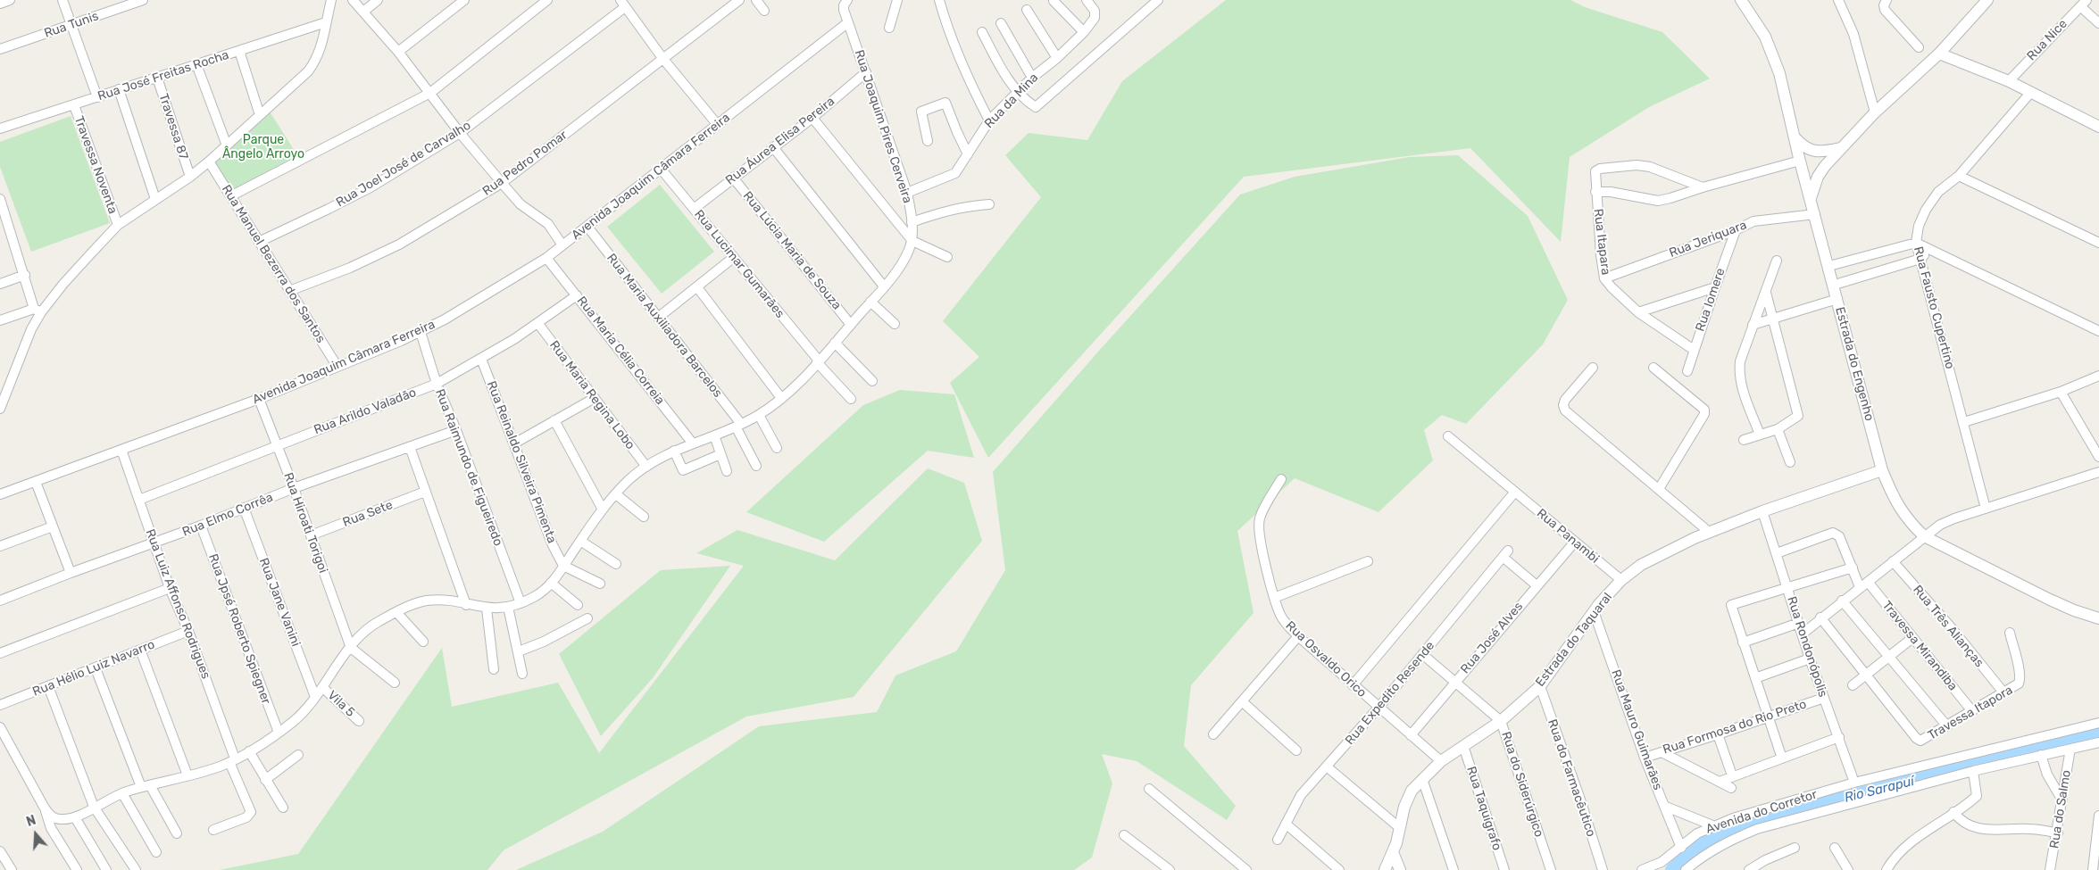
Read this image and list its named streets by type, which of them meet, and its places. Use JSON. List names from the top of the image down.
{
  "streets": {
    "street": [
      "Rua Tunis",
      "Rua Nice",
      "Rua José Freitas Rocha",
      "Rua da Mina",
      "Travessa 87",
      "Rua Joaquim Pires Cerveira",
      "Rua Áurea Elisa Pereira",
      "Rua Pedro Pomar",
      "Rua Joel José de Carvalho",
      "Travessa Noventa",
      "Avenida Joaquim Câmara Ferreira",
      "Rua Jeriquara",
      "Rua Itapara",
      "Rua Lúcia Maria de Souza",
      "Rua Manuel Bezerra dos Santos",
      "Rua Lucimar Gumarães",
      "Rua Iomere",
      "Rua Fausto Cupertino",
      "Rua Maria Auxiliadora Barcelos",
      "Rua Maria Célia Correia",
      "Estrada do Engenho",
      "Rua Maria Regina Lobo",
      "Rua Arildo Valadão",
      "Rua Reinaldo Silveira Pimenta",
      "Rua Raimundo de Figueiredo",
      "Rua Sete",
      "Rua Elmo Corrêa",
      "Rua Hiroati Torigoi",
      "Rua Panambi",
      "Rua Jane Vanini",
      "Rua Luiz Affonso Rodrigues",
      "Rua Três Alianças",
      "Rua Jpsé Roberto Spiegner",
      "Rua José Alves",
      "Estrada do Taquaral",
      "Travessa Mirandiba",
      "Rua Rondonópolis",
      "Rua Osvaldo Orico",
      "Rua Hélio Luiz Navarro",
      "Rua Expedito Resende",
      "Vila 5",
      "Travessa Itapora",
      "Rua Formosa do Rio Preto",
      "Rua Mauro Guimarães",
      "Rua do Farmacêutico",
      "Rua do Siderúrgico",
      "Rua Taquígrafo",
      "Rua do Salmo",
      "Avenida do Corretor"
    ]
  },
  "crossings": [
    ["Rua José Freitas Rocha", "Travessa 87"],
    ["Rua José Freitas Rocha", "Travessa Noventa"],
    ["Rua da Mina", "Rua Joaquim Pires Cerveira"],
    ["Rua Joaquim Pires Cerveira", "Rua Áurea Elisa Pereira"],
    ["Rua Joaquim Pires Cerveira", "Avenida Joaquim Câmara Ferreira"],
    ["Rua Joaquim Pires Cerveira", "Rua Lúcia Maria de Souza"],
    ["Rua Joaquim Pires Cerveira", "Rua Lucimar Gumarães"],
    ["Rua Joaquim Pires Cerveira", "Rua Maria Auxiliadora Barcelos"],
    ["Rua Joaquim Pires Cerveira", "Rua Maria Célia Correia"],
    ["Rua Joaquim Pires Cerveira", "Rua Maria Regina Lobo"],
    ["Rua Joaquim Pires Cerveira", "Rua Reinaldo Silveira Pimenta"],
    ["Rua Joaquim Pires Cerveira", "Rua Raimundo de Figueiredo"],
    ["Rua Joaquim Pires Cerveira", "Rua Hiroati Torigoi"],
    ["Rua Joaquim Pires Cerveira", "Rua Jane Vanini"],
    ["Rua Joaquim Pires Cerveira", "Rua Luiz Affonso Rodrigues"],
    ["Rua Joaquim Pires Cerveira", "Rua Jpsé Roberto Spiegner"],
    ["Rua Joaquim Pires Cerveira", "Vila 5"],
    ["Rua Áurea Elisa Pereira", "Rua Lúcia Maria de Souza"],
    ["Rua Áurea Elisa Pereira", "Rua Lucimar Gumarães"],
    ["Rua Pedro Pomar", "Rua Manuel Bezerra dos Santos"],
    ["Rua Joel José de Carvalho", "Rua Manuel Bezerra dos Santos"],
    ["Avenida Joaquim Câmara Ferreira", "Rua Manuel Bezerra dos Santos"],
    ["Avenida Joaquim Câmara Ferreira", "Rua Lucimar Gumarães"],
    ["Avenida Joaquim Câmara Ferreira", "Rua Maria Auxiliadora Barcelos"],
    ["Avenida Joaquim Câmara Ferreira", "Rua Maria Célia Correia"],
    ["Avenida Joaquim Câmara Ferreira", "Rua Raimundo de Figueiredo"],
    ["Avenida Joaquim Câmara Ferreira", "Rua Hiroati Torigoi"],
    ["Avenida Joaquim Câmara Ferreira", "Rua Luiz Affonso Rodrigues"],
    ["Rua Jeriquara", "Rua Itapara"],
    ["Rua Jeriquara", "Rua Iomere"],
    ["Rua Jeriquara", "Estrada do Engenho"],
    ["Rua Itapara", "Rua Iomere"],
    ["Rua Maria Célia Correia", "Rua Arildo Valadão"],
    ["Estrada do Engenho", "Estrada do Taquaral"],
    ["Rua Maria Regina Lobo", "Rua Arildo Valadão"],
    ["Rua Arildo Valadão", "Rua Reinaldo Silveira Pimenta"],
    ["Rua Arildo Valadão", "Rua Raimundo de Figueiredo"],
    ["Rua Arildo Valadão", "Rua Hiroati Torigoi"],
    ["Rua Arildo Valadão", "Rua Luiz Affonso Rodrigues"],
    ["Rua Raimundo de Figueiredo", "Rua Elmo Corrêa"],
    ["Rua Sete", "Rua Hiroati Torigoi"],
    ["Rua Elmo Corrêa", "Rua Hiroati Torigoi"],
    ["Rua Elmo Corrêa", "Rua Jane Vanini"],
    ["Rua Elmo Corrêa", "Rua Luiz Affonso Rodrigues"],
    ["Rua Elmo Corrêa", "Rua Jpsé Roberto Spiegner"],
    ["Rua Panambi", "Rua José Alves"],
    ["Rua Panambi", "Estrada do Taquaral"],
    ["Rua Luiz Affonso Rodrigues", "Rua Hélio Luiz Navarro"],
    ["Rua Três Alianças", "Travessa Itapora"],
    ["Rua José Alves", "Rua Osvaldo Orico"],
    ["Rua José Alves", "Rua Expedito Resende"],
    ["Rua José Alves", "Rua do Siderúrgico"],
    ["Estrada do Taquaral", "Rua Rondonópolis"],
    ["Estrada do Taquaral", "Rua Osvaldo Orico"],
    ["Estrada do Taquaral", "Rua Mauro Guimarães"],
    ["Estrada do Taquaral", "Rua do Farmacêutico"],
    ["Estrada do Taquaral", "Rua do Siderúrgico"],
    ["Estrada do Taquaral", "Rua Taquígrafo"],
    ["Travessa Mirandiba", "Rua Rondonópolis"],
    ["Travessa Mirandiba", "Travessa Itapora"],
    ["Rua Rondonópolis", "Rua Formosa do Rio Preto"],
    ["Rua Rondonópolis", "Avenida do Corretor"],
    ["Rua Osvaldo Orico", "Rua Expedito Resende"],
    ["Rua Expedito Resende", "Rua do Siderúrgico"],
    ["Rua Formosa do Rio Preto", "Rua Mauro Guimarães"],
    ["Rua Mauro Guimarães", "Avenida do Corretor"],
    ["Rua do Salmo", "Avenida do Corretor"]
  ],
  "water": ["Rio Sarapuí"],
  "parks": ["Parque Ângelo Arroyo"],
  "north": "top"
}
